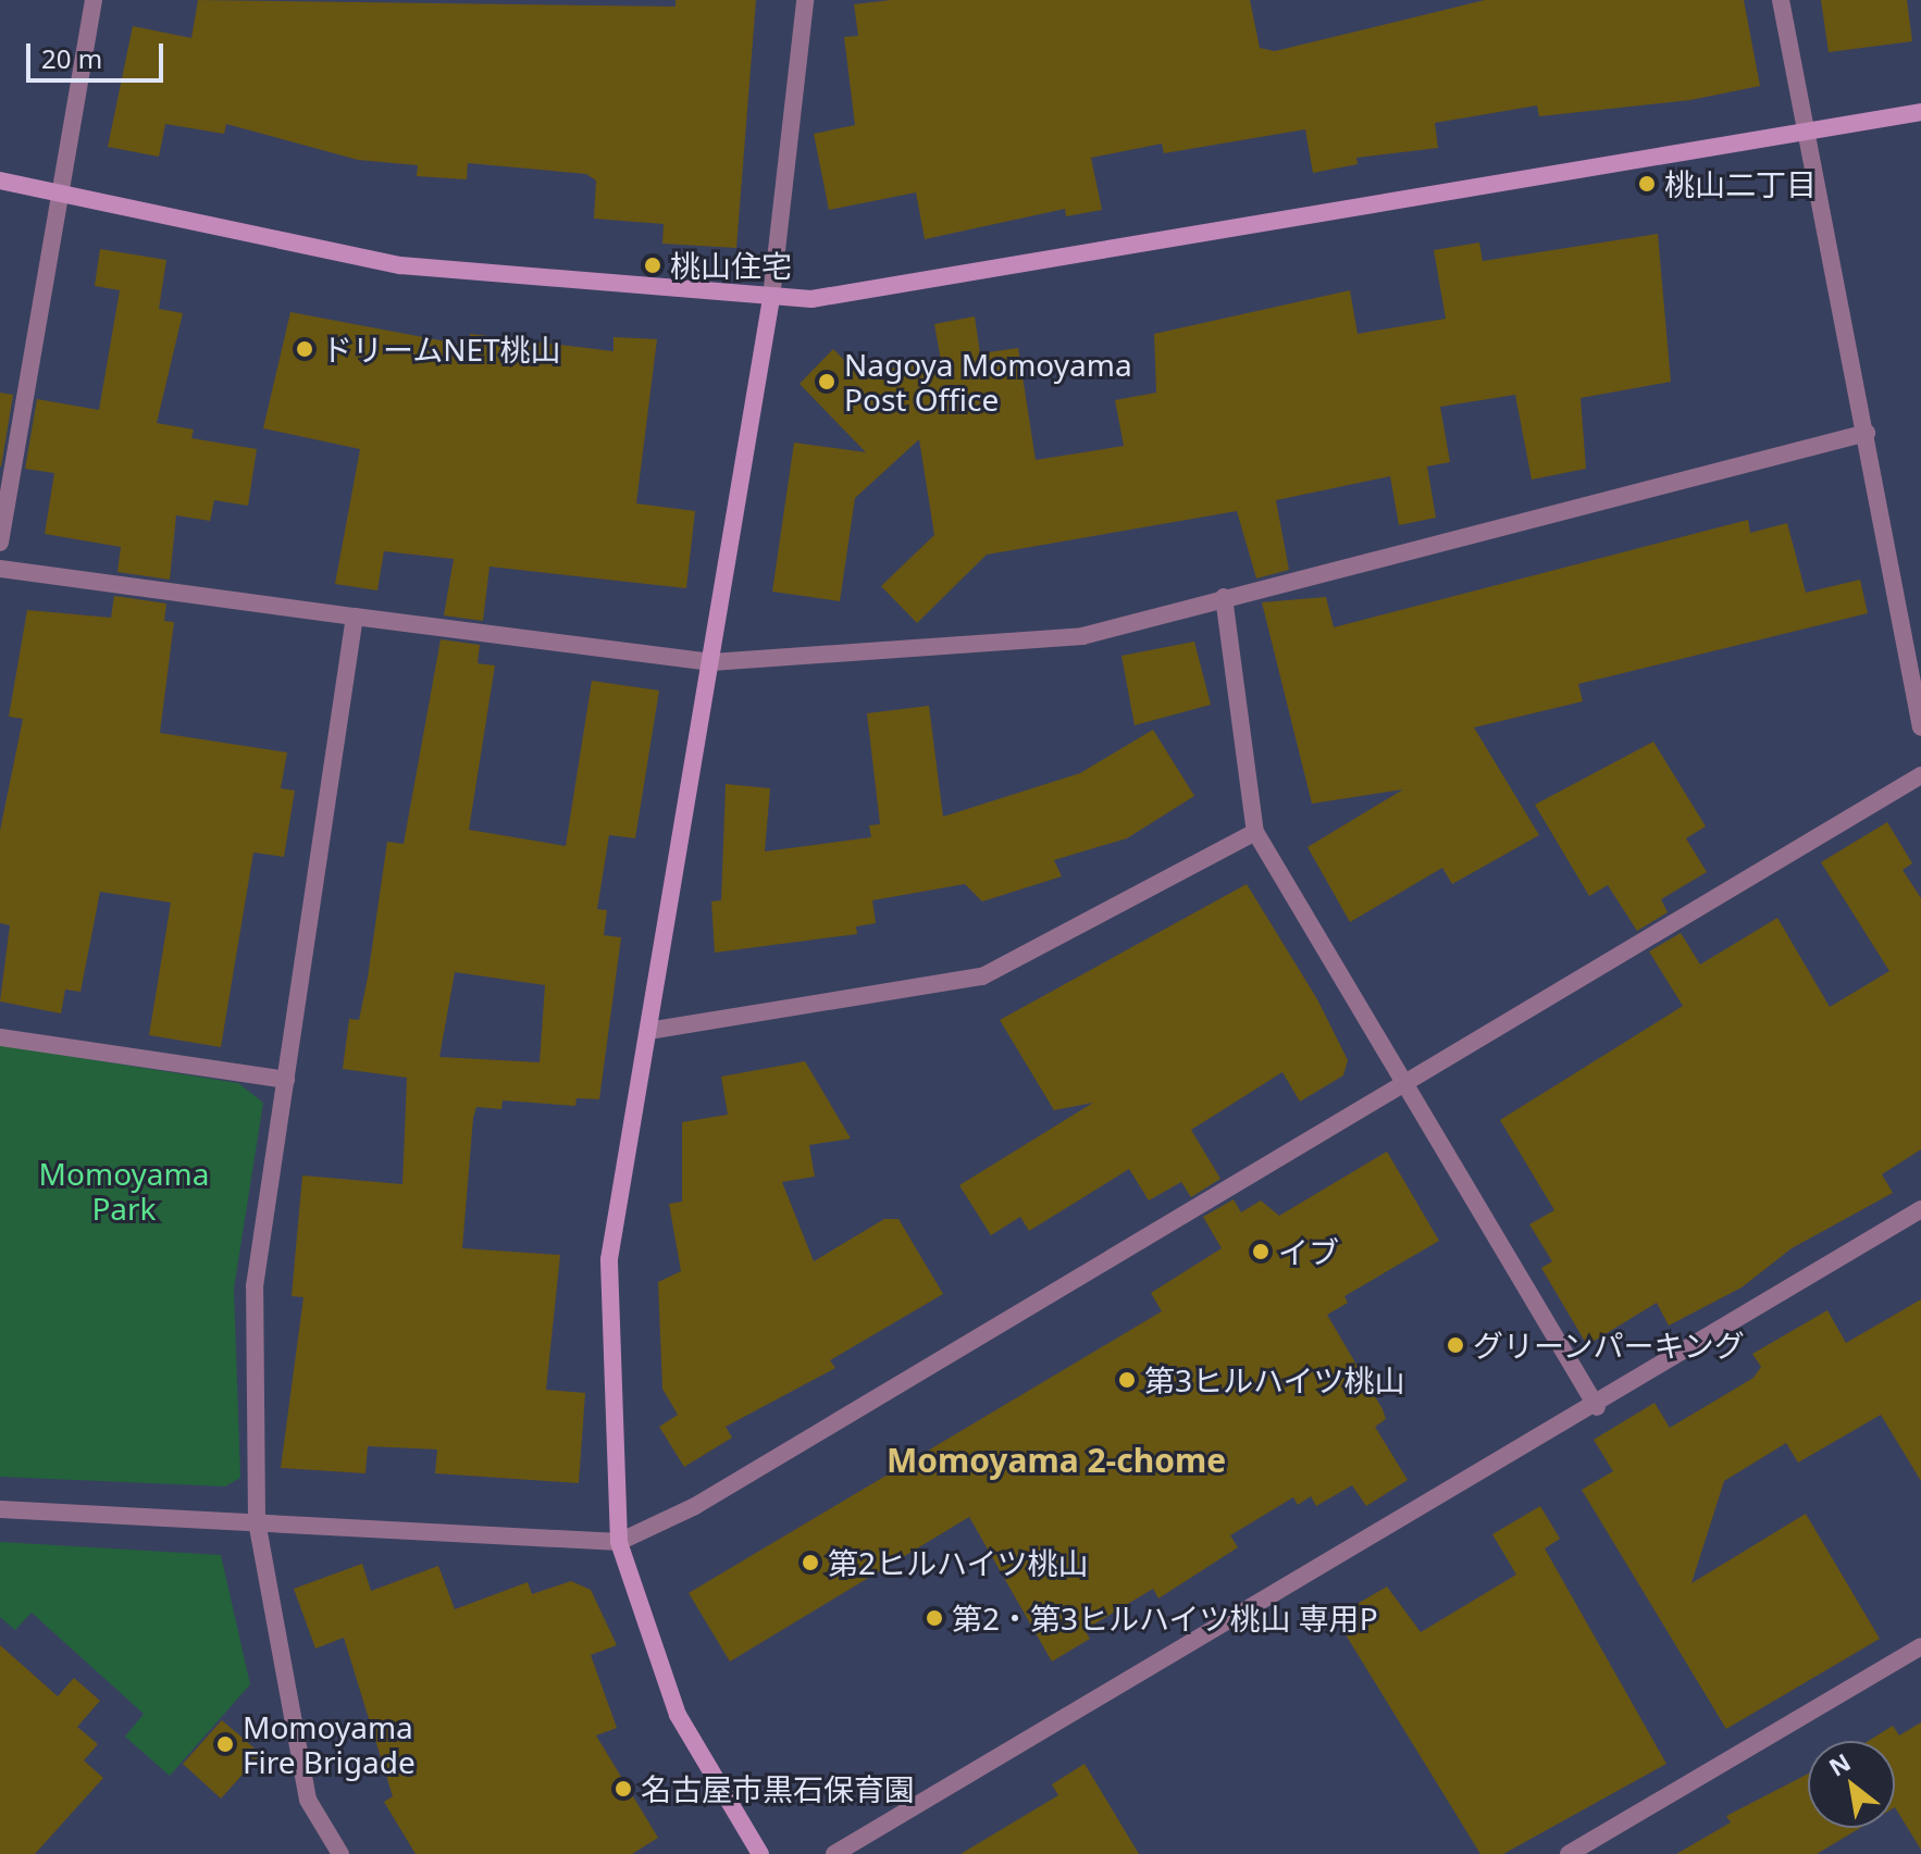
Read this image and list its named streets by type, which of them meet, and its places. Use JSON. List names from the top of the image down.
{
  "districts": ["Momoyama 2-chome"],
  "parks": ["Momoyama Park"],
  "places": [
    "桃山二丁目",
    "桃山住宅",
    "ドリームNET桃山",
    "Nagoya Momoyama Post Office",
    "イブ",
    "グリーンパーキング",
    "第3ヒルハイツ桃山",
    "第2ヒルハイツ桃山",
    "第2・第3ヒルハイツ桃山 専用P",
    "Momoyama Fire Brigade",
    "名古屋市黒石保育園"
  ],
  "scale_bar": "20 m",
  "north": "top left"
}
